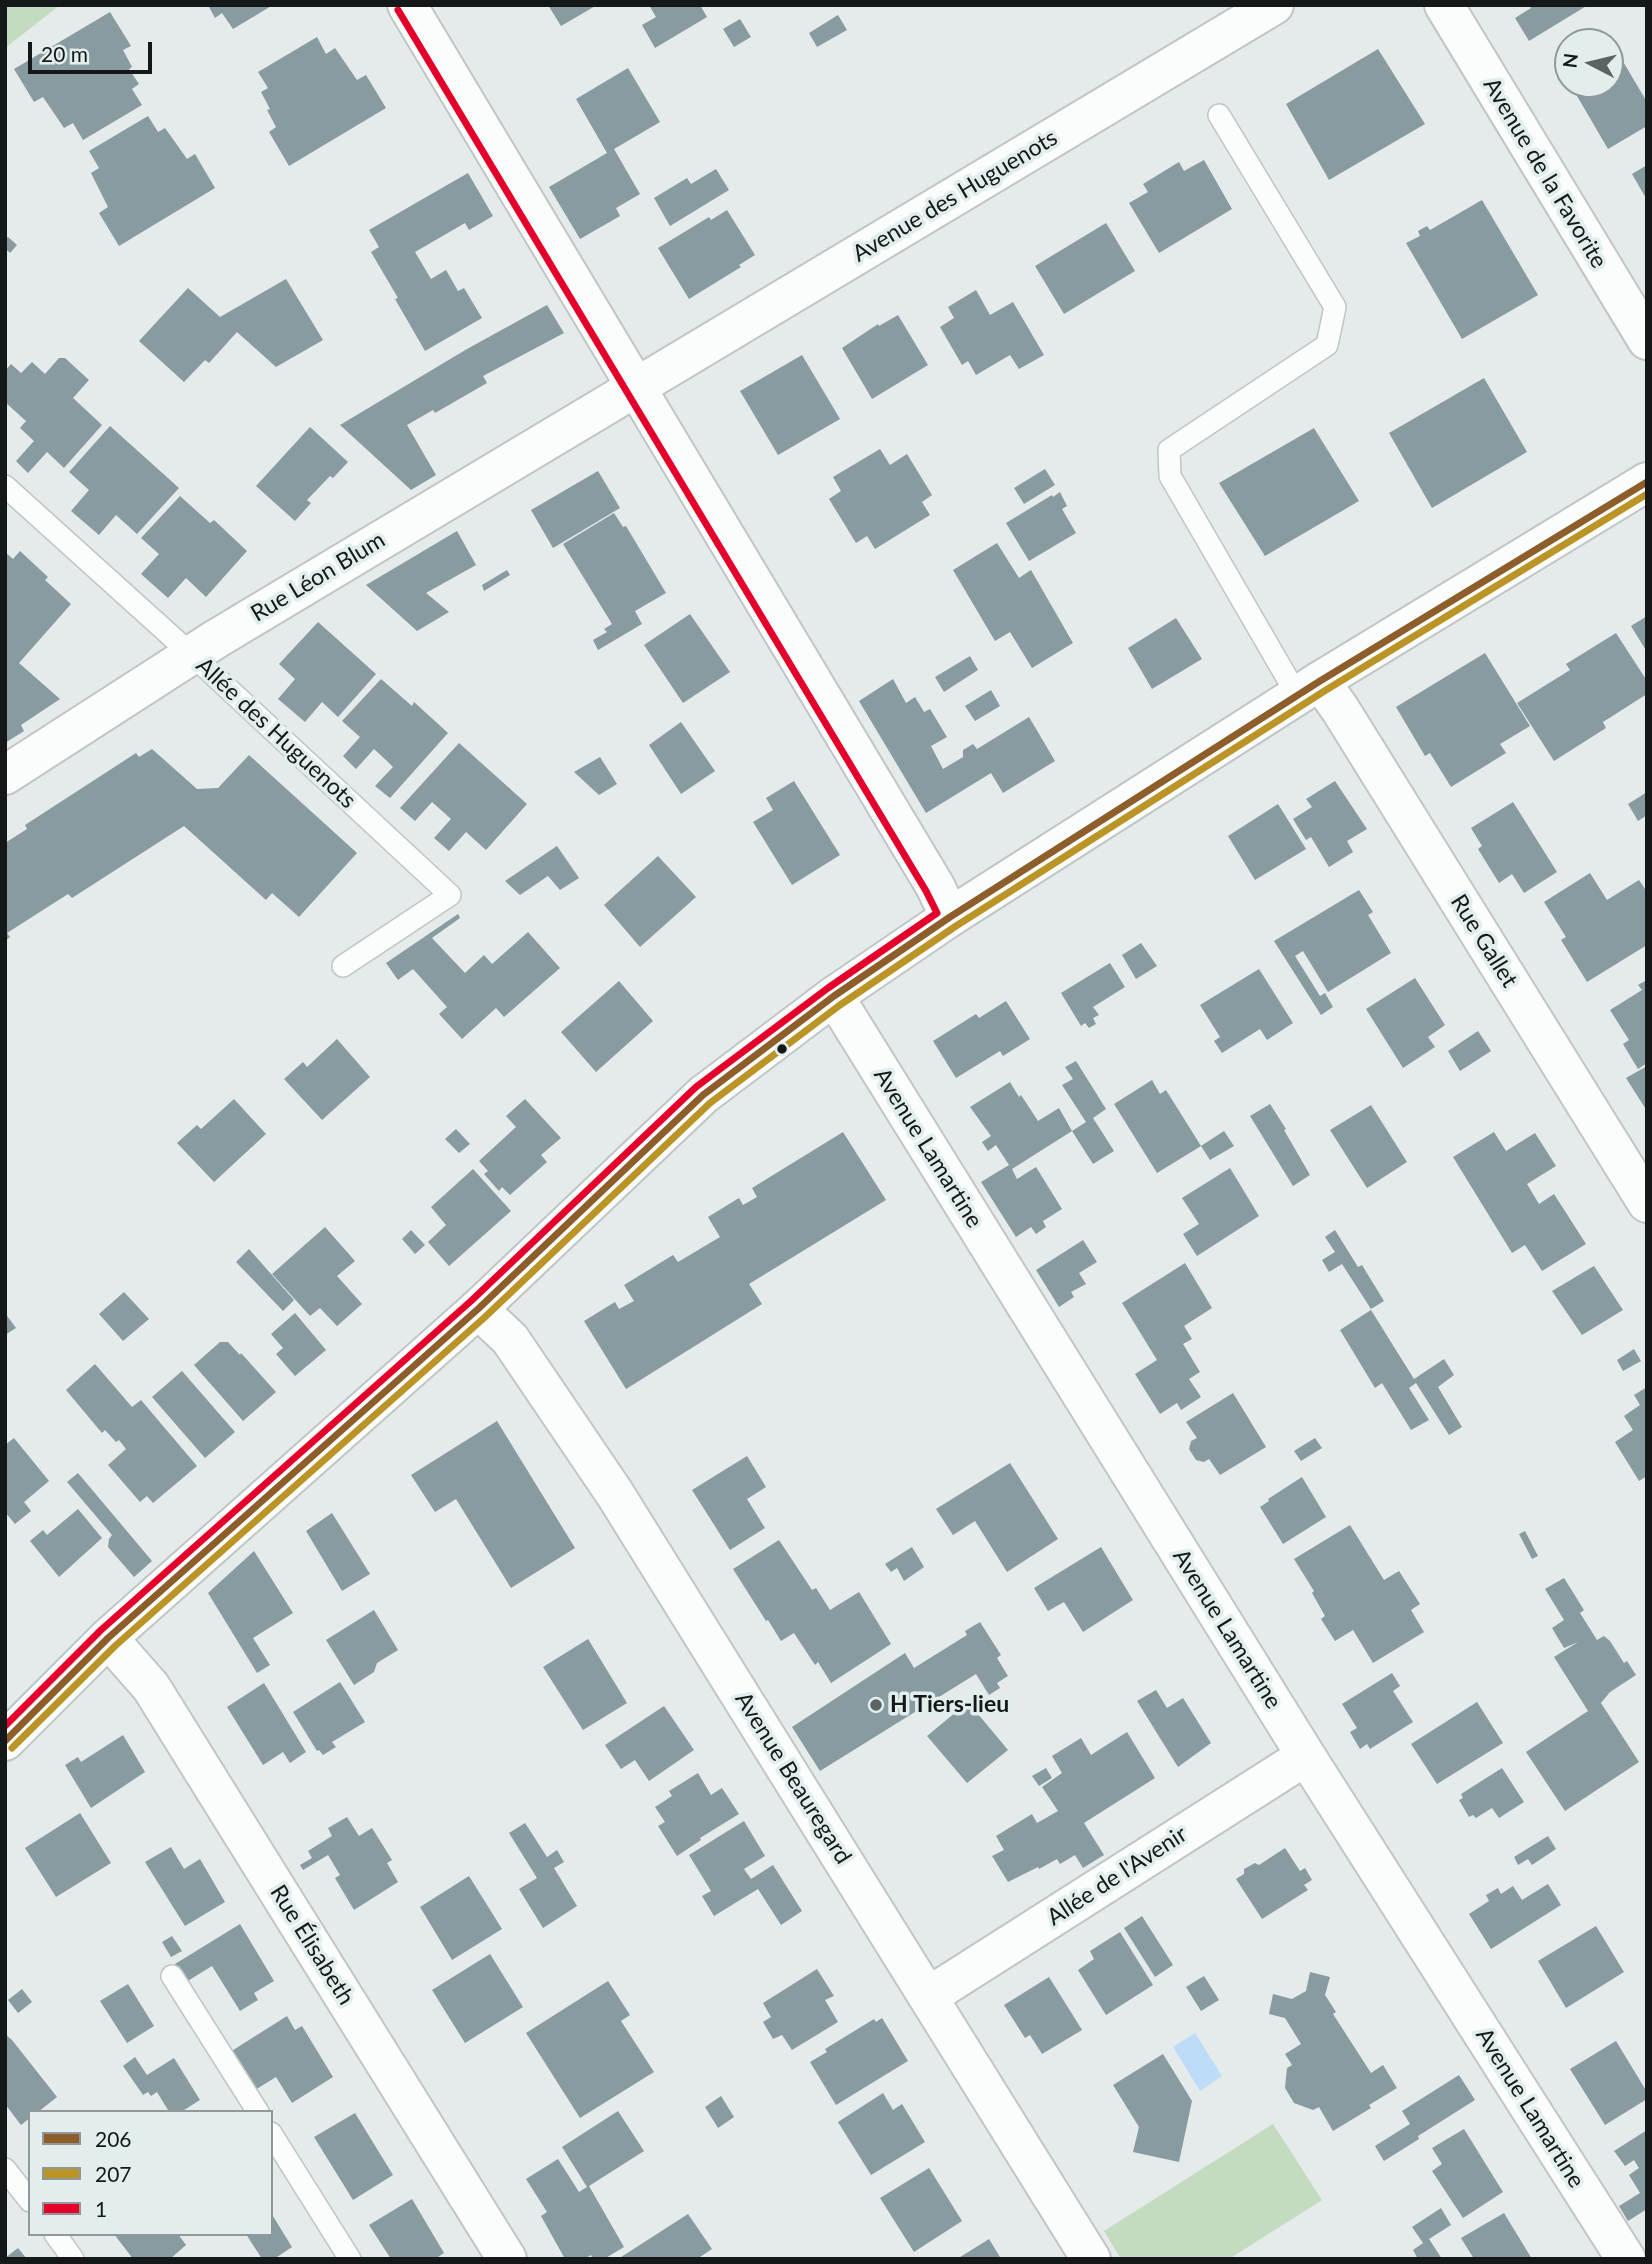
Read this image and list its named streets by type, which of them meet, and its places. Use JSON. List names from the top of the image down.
{
  "streets": {
    "street": [
      "Avenue de la Favorite",
      "Avenue des Huguenots",
      "Rue Léon Blum",
      "Rue Gallet",
      "Avenue Lamartine",
      "Avenue Beauregard",
      "Allée de l'Avenir",
      "Rue Élisabeth"
    ],
    "lane": ["Allée des Huguenots"]
  },
  "crossings": [
    ["Avenue des Huguenots", "Rue Léon Blum"],
    ["Rue Léon Blum", "Allée des Huguenots"],
    ["Avenue Lamartine", "Allée de l'Avenir"],
    ["Avenue Beauregard", "Allée de l'Avenir"]
  ],
  "places": ["H Tiers-lieu"],
  "lines": ["transit line 1", "transit line 206", "transit line 207"],
  "legend": ["206", "207", "1"],
  "scale_bar": "20 m",
  "north": "left"
}
